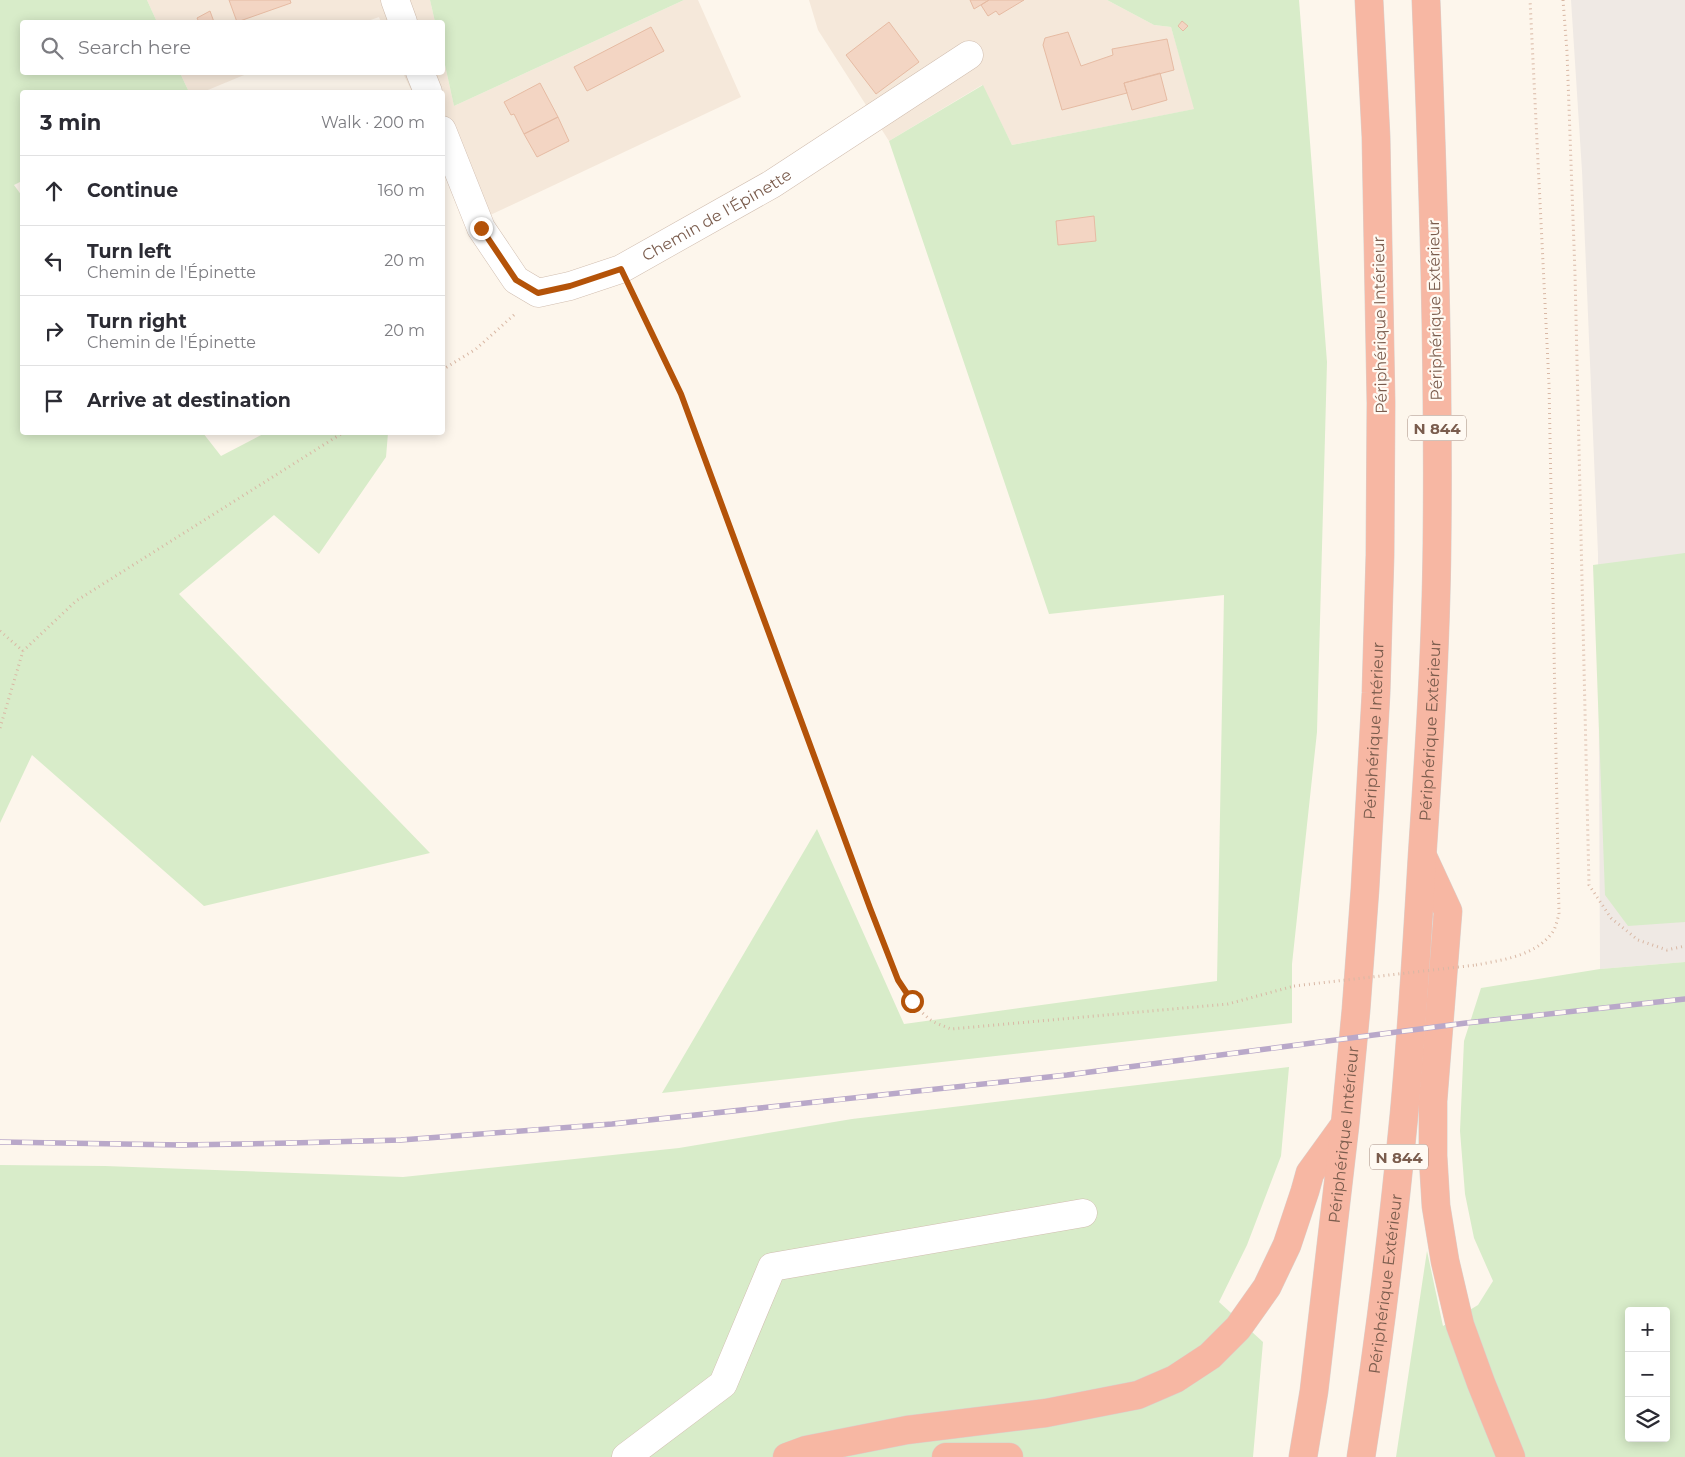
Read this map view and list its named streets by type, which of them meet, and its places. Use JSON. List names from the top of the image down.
{
  "streets": {
    "highway": ["Périphérique Extérieur", "Périphérique Intérieur", "N 844"],
    "street": ["Chemin de l'Épinette"]
  },
  "page": {
    "search": "Search here",
    "heading": ["3 min", "Walk · 200 m"],
    "list": [
      ["Continue", "160 m"],
      ["Turn left", "Chemin de l'Épinette", "20 m"],
      ["Turn right", "Chemin de l'Épinette", "20 m"],
      "Arrive at destination"
    ],
    "map_buttons": ["+", "−"]
  }
}
